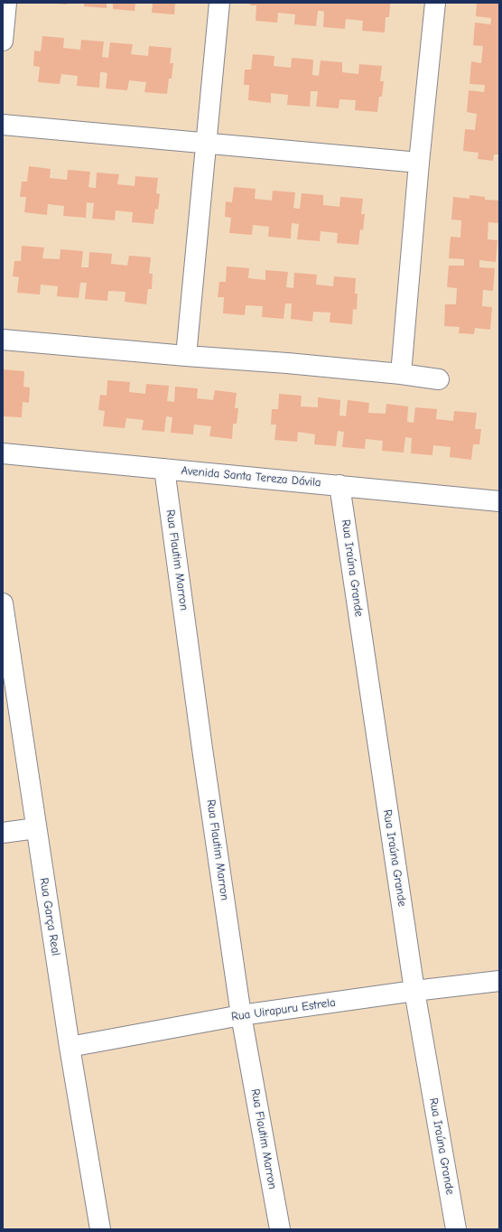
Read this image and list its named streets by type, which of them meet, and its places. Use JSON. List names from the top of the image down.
{
  "streets": {
    "street": [
      "Avenida Santa Tereza Dávila",
      "Rua Flautim Marron",
      "Rua Iraúna Grande",
      "Rua Garça Real",
      "Rua Uirapuru Estrela"
    ]
  },
  "crossings": [
    ["Avenida Santa Tereza Dávila", "Rua Flautim Marron"],
    ["Avenida Santa Tereza Dávila", "Rua Iraúna Grande"],
    ["Rua Flautim Marron", "Rua Uirapuru Estrela"],
    ["Rua Iraúna Grande", "Rua Uirapuru Estrela"],
    ["Rua Garça Real", "Rua Uirapuru Estrela"]
  ]
}
